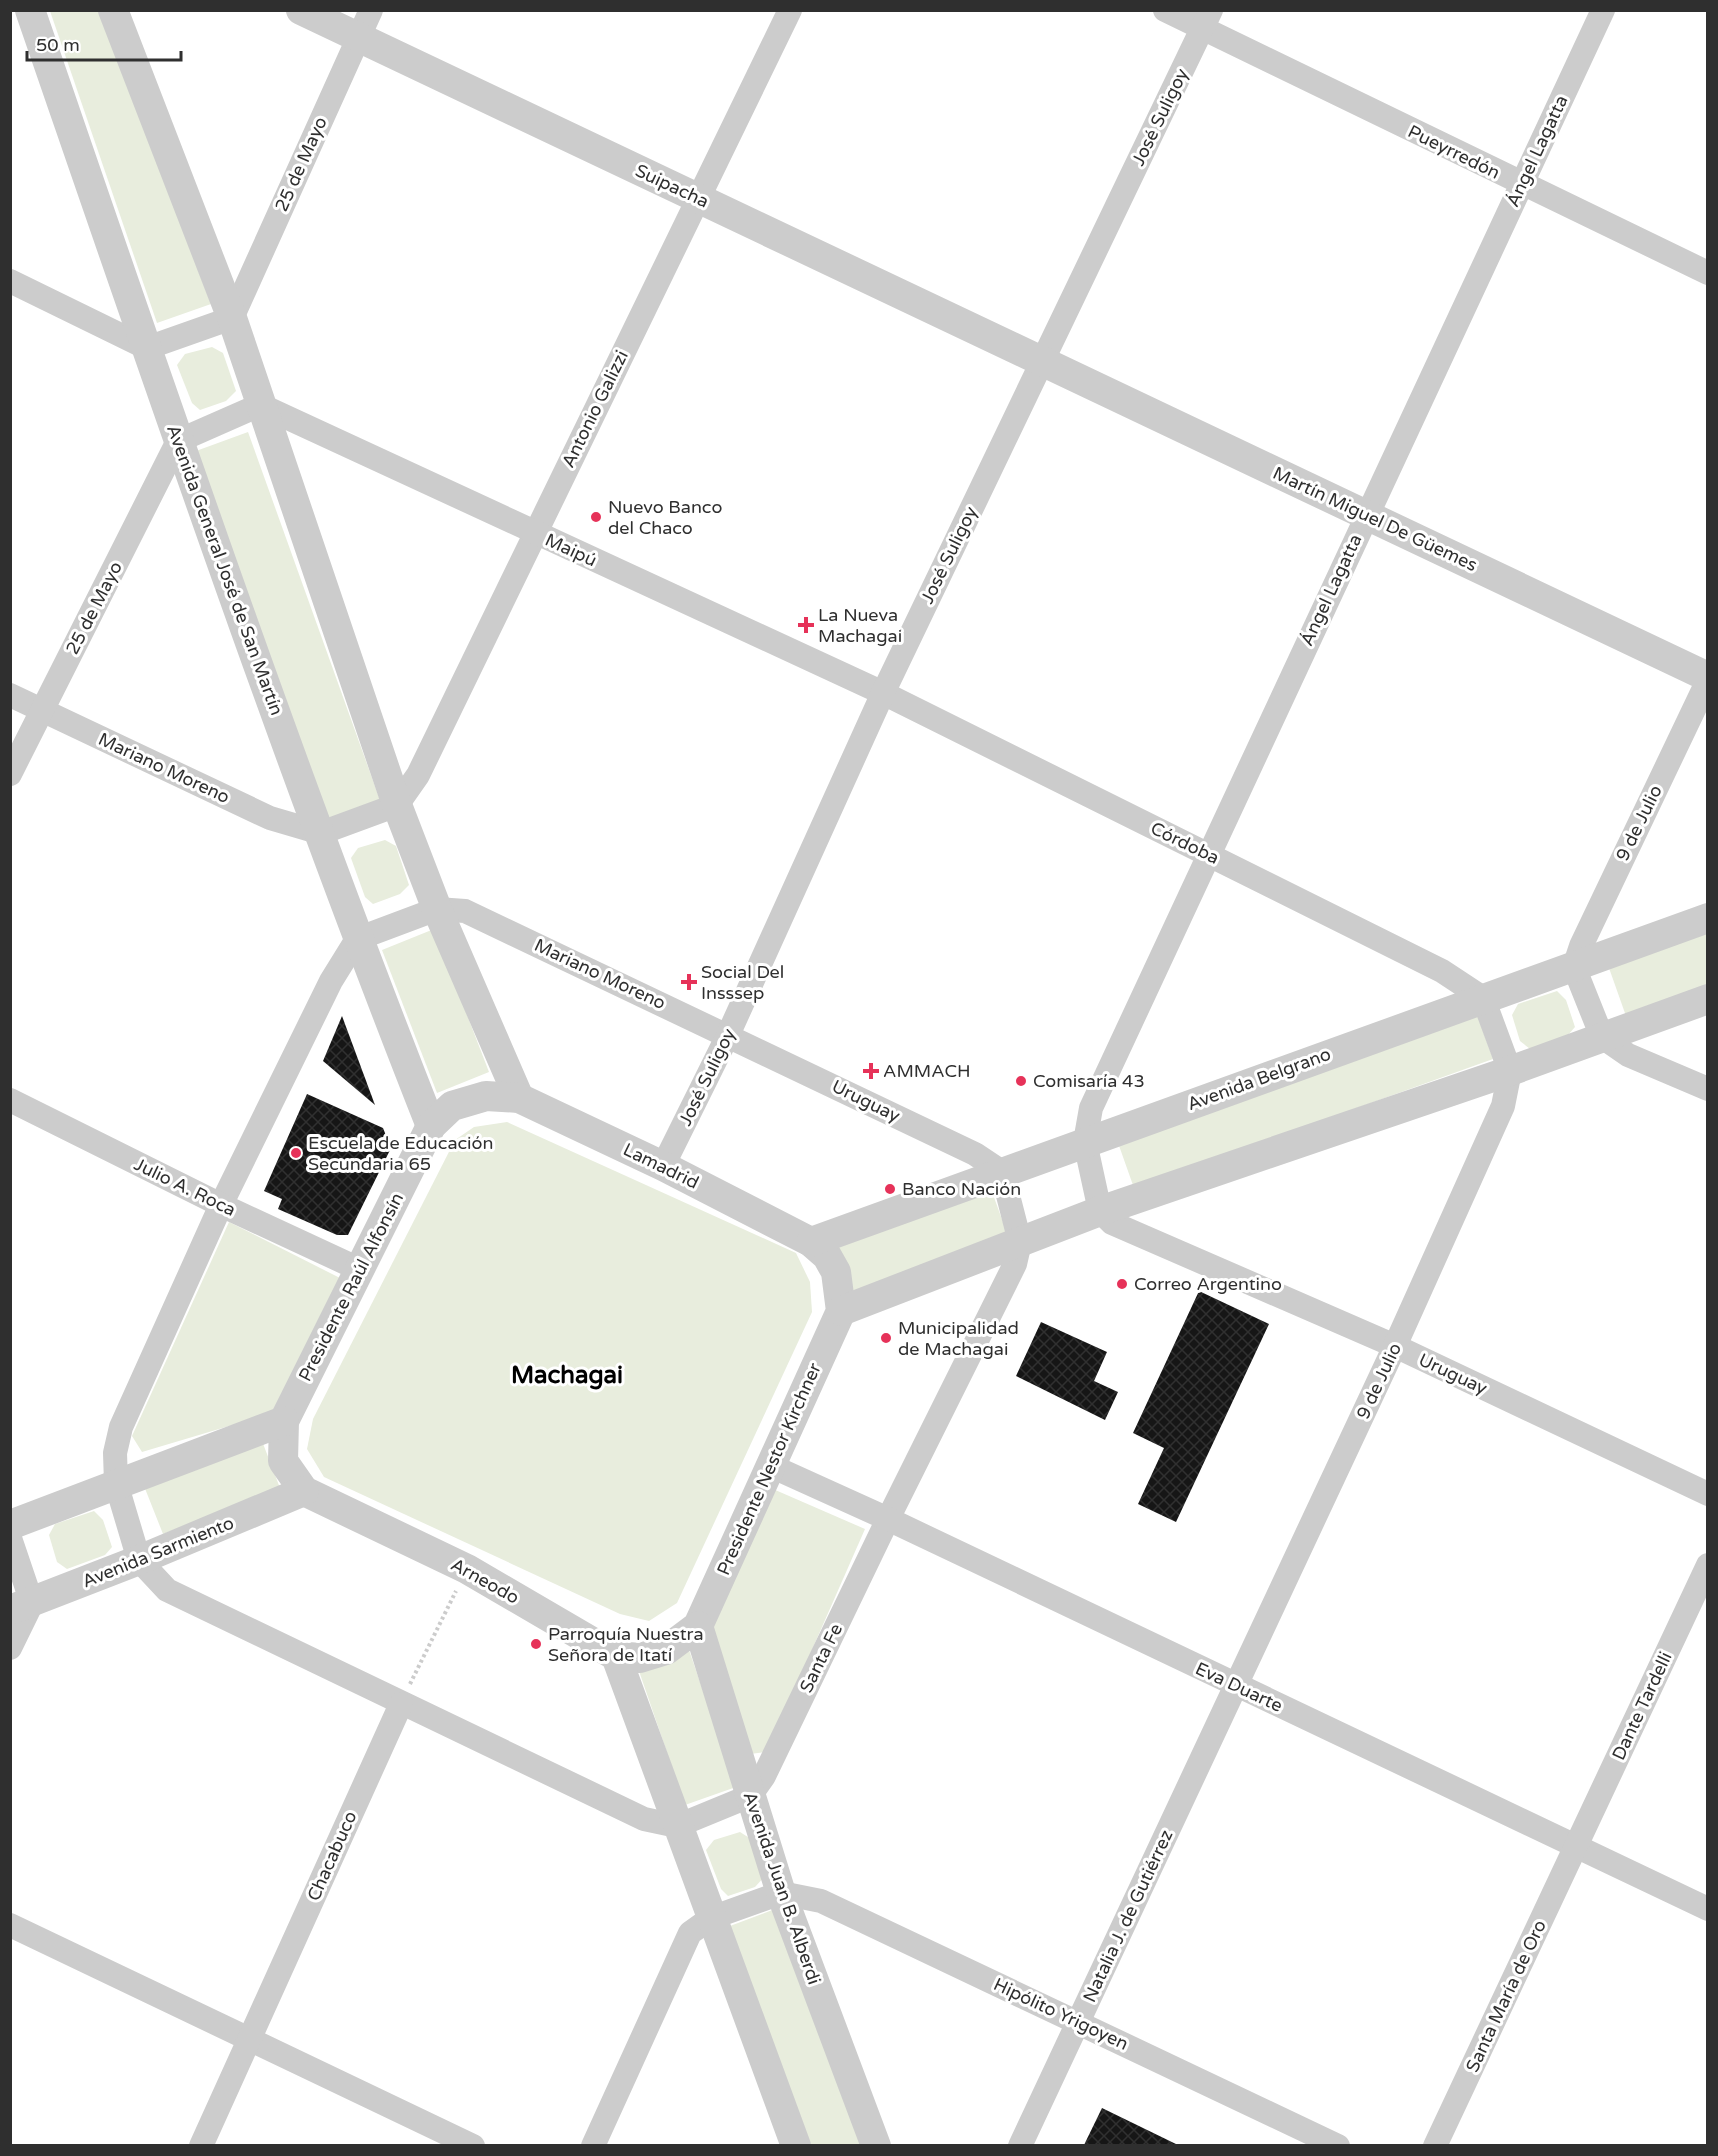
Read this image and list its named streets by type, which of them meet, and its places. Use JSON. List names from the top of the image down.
{
  "streets": {
    "street": [
      "José Suligoy",
      "Ángel Lagatta",
      "Pueyrredón",
      "25 de Mayo",
      "Suipacha",
      "Antonio Galizzi",
      "Martín Miguel De Güemes",
      "Maipú",
      "Avenida General José de San Martín",
      "Mariano Moreno",
      "9 de Julio",
      "Córdoba",
      "Avenida Belgrano",
      "Uruguay",
      "Lamadrid",
      "Julio A. Roca",
      "Presidente Raúl Alfonsín",
      "Presidente Nestor Kirchner",
      "Avenida Sarmiento",
      "Arneodo",
      "Santa Fe",
      "Eva Duarte",
      "Dante Tardelli",
      "Chacabuco",
      "Avenida Juan B. Alberdi",
      "Natalia J. de Gutiérrez",
      "Santa María de Oro",
      "Hipólito Yrigoyen"
    ]
  },
  "crossings": [
    ["José Suligoy", "Pueyrredón"],
    ["José Suligoy", "Suipacha"],
    ["José Suligoy", "Martín Miguel De Güemes"],
    ["José Suligoy", "Maipú"],
    ["José Suligoy", "Mariano Moreno"],
    ["José Suligoy", "Córdoba"],
    ["José Suligoy", "Uruguay"],
    ["José Suligoy", "Lamadrid"],
    ["Ángel Lagatta", "Pueyrredón"],
    ["Ángel Lagatta", "Martín Miguel De Güemes"],
    ["Ángel Lagatta", "Córdoba"],
    ["Ángel Lagatta", "Avenida Belgrano"],
    ["25 de Mayo", "Suipacha"],
    ["25 de Mayo", "Avenida General José de San Martín"],
    ["25 de Mayo", "Mariano Moreno"],
    ["Suipacha", "Antonio Galizzi"],
    ["Suipacha", "Martín Miguel De Güemes"],
    ["Antonio Galizzi", "Maipú"],
    ["Martín Miguel De Güemes", "9 de Julio"],
    ["Maipú", "Córdoba"],
    ["Avenida General José de San Martín", "Mariano Moreno"],
    ["Avenida General José de San Martín", "Presidente Raúl Alfonsín"],
    ["Mariano Moreno", "Uruguay"],
    ["9 de Julio", "Avenida Belgrano"],
    ["9 de Julio", "Uruguay"],
    ["9 de Julio", "Eva Duarte"],
    ["9 de Julio", "Natalia J. de Gutiérrez"],
    ["Córdoba", "Avenida Belgrano"],
    ["Avenida Belgrano", "Uruguay"],
    ["Avenida Belgrano", "Lamadrid"],
    ["Lamadrid", "Presidente Raúl Alfonsín"],
    ["Lamadrid", "Presidente Nestor Kirchner"],
    ["Julio A. Roca", "Presidente Raúl Alfonsín"],
    ["Presidente Raúl Alfonsín", "Avenida Sarmiento"],
    ["Presidente Raúl Alfonsín", "Arneodo"],
    ["Presidente Nestor Kirchner", "Arneodo"],
    ["Presidente Nestor Kirchner", "Eva Duarte"],
    ["Presidente Nestor Kirchner", "Avenida Juan B. Alberdi"],
    ["Avenida Sarmiento", "Arneodo"],
    ["Santa Fe", "Eva Duarte"],
    ["Santa Fe", "Avenida Juan B. Alberdi"],
    ["Eva Duarte", "Dante Tardelli"],
    ["Eva Duarte", "Natalia J. de Gutiérrez"],
    ["Eva Duarte", "Santa María de Oro"],
    ["Dante Tardelli", "Santa María de Oro"],
    ["Avenida Juan B. Alberdi", "Hipólito Yrigoyen"],
    ["Natalia J. de Gutiérrez", "Hipólito Yrigoyen"]
  ],
  "districts": ["Machagai"],
  "places": {
    "other": [
      "Nuevo Banco del Chaco",
      "Comisaría 43",
      "Escuela de Educación Secundaria 65",
      "Banco Nación",
      "Correo Argentino",
      "Municipalidad de Machagai",
      "Parroquía Nuestra Señora de Itatí"
    ],
    "health": ["La Nueva Machagai", "Social Del Insssep", "AMMACH"]
  },
  "scale_bar": "50 m"
}
